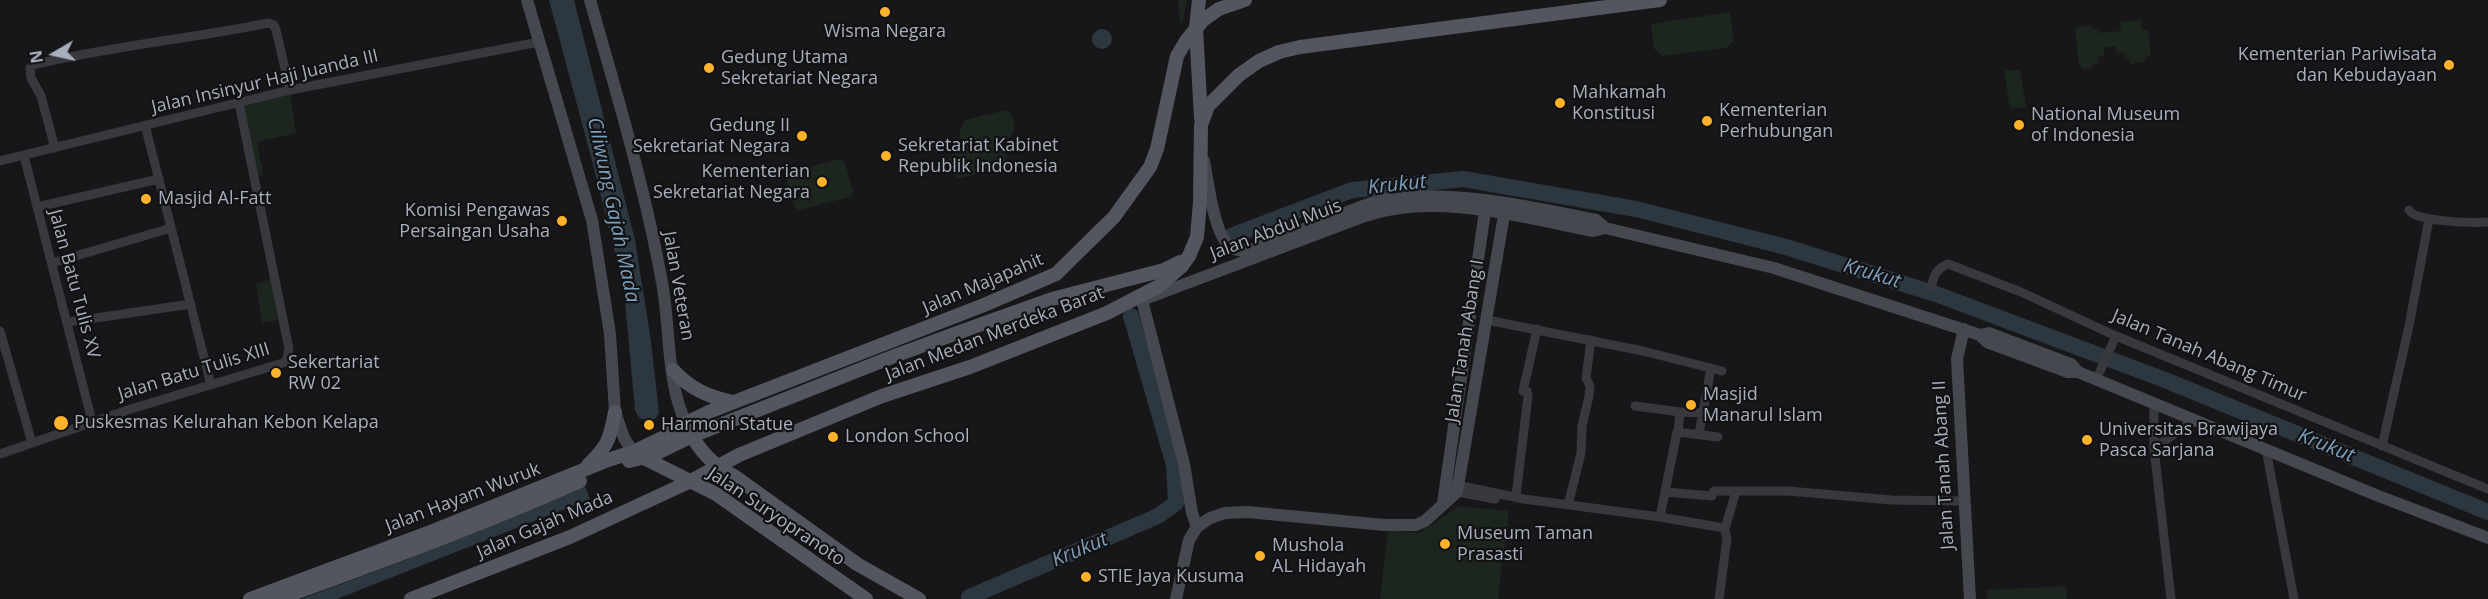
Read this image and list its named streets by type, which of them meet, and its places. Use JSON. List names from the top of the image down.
{
  "streets": {
    "main road": [
      "Jalan Abdul Muis",
      "Jalan Majapahit",
      "Jalan Veteran",
      "Jalan Medan Merdeka Barat",
      "Jalan Tanah Abang I",
      "Jalan Tanah Abang II",
      "Jalan Hayam Wuruk",
      "Jalan Suryopranoto",
      "Jalan Gajah Mada"
    ],
    "street": [
      "Jalan Insinyur Haji Juanda III",
      "Jalan Batu Tulis XV",
      "Jalan Tanah Abang Timur",
      "Jalan Batu Tulis XIII"
    ]
  },
  "crossings": [
    ["Jalan Insinyur Haji Juanda III", "Jalan Batu Tulis XV"],
    ["Jalan Insinyur Haji Juanda III", "Jalan Batu Tulis XIII"],
    ["Jalan Abdul Muis", "Jalan Medan Merdeka Barat"],
    ["Jalan Abdul Muis", "Jalan Tanah Abang I"],
    ["Jalan Abdul Muis", "Jalan Tanah Abang II"],
    ["Jalan Batu Tulis XV", "Jalan Batu Tulis XIII"],
    ["Jalan Majapahit", "Jalan Veteran"],
    ["Jalan Majapahit", "Jalan Medan Merdeka Barat"],
    ["Jalan Majapahit", "Jalan Hayam Wuruk"],
    ["Jalan Veteran", "Jalan Medan Merdeka Barat"],
    ["Jalan Veteran", "Jalan Hayam Wuruk"],
    ["Jalan Veteran", "Jalan Suryopranoto"],
    ["Jalan Medan Merdeka Barat", "Jalan Suryopranoto"],
    ["Jalan Medan Merdeka Barat", "Jalan Gajah Mada"],
    ["Jalan Hayam Wuruk", "Jalan Suryopranoto"],
    ["Jalan Suryopranoto", "Jalan Gajah Mada"]
  ],
  "water": ["Krukut", "Ciliwung Gajah Mada"],
  "places": [
    "Wisma Negara",
    "Kementerian Pariwisata dan Kebudayaan",
    "Gedung Utama Sekretariat Negara",
    "Mahkamah Konstitusi",
    "Kementerian Perhubungan",
    "National Museum of Indonesia",
    "Gedung II Sekretariat Negara",
    "Sekretariat Kabinet Republik Indonesia",
    "Kementerian Sekretariat Negara",
    "Masjid Al-Fatt",
    "Komisi Pengawas Persaingan Usaha",
    "Sekertariat RW 02",
    "Masjid Manarul Islam",
    "Puskesmas Kelurahan Kebon Kelapa",
    "Harmoni Statue",
    "London School",
    "Universitas Brawijaya Pasca Sarjana",
    "Museum Taman Prasasti",
    "Mushola AL Hidayah",
    "STIE Jaya Kusuma"
  ],
  "north": "left"
}
